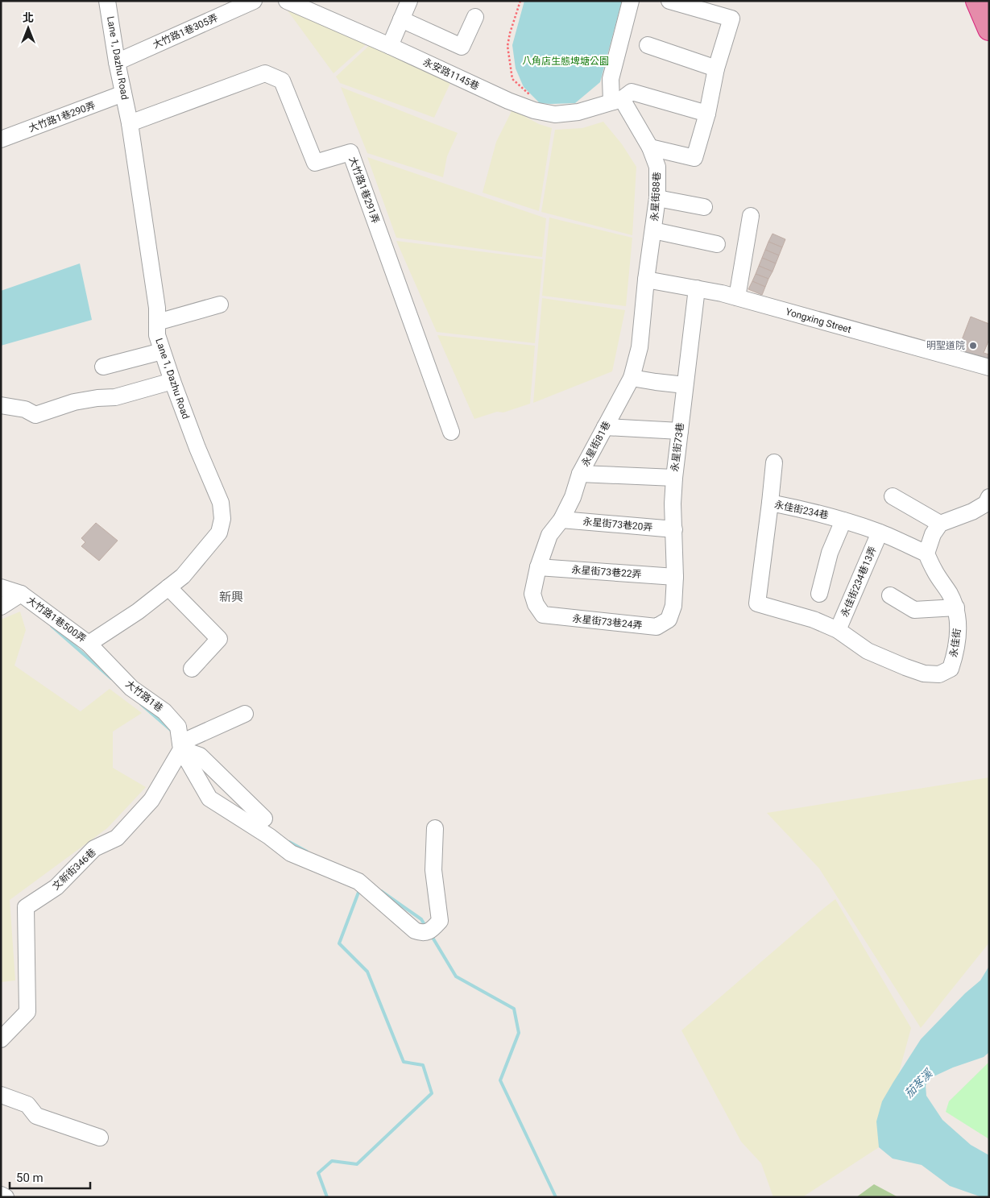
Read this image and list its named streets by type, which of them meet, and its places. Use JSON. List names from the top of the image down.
{
  "streets": {
    "street": [
      "大竹路1巷305弄",
      "Lane 1, Dazhu Road",
      "永安路1145巷",
      "大竹路1巷290弄",
      "大竹路1巷291弄",
      "永星街88巷",
      "Yongxing Street",
      "永星街81巷",
      "永星街73巷",
      "永佳街234巷",
      "永星街73巷20弄",
      "永星街73巷22弄",
      "永佳街234巷13弄",
      "大竹路1巷500弄",
      "永星街73巷24弄",
      "永佳街",
      "大竹路1巷",
      "文新街346巷"
    ]
  },
  "crossings": [
    ["大竹路1巷305弄", "Lane 1, Dazhu Road"],
    ["Lane 1, Dazhu Road", "大竹路1巷290弄"],
    ["Lane 1, Dazhu Road", "大竹路1巷291弄"],
    ["Lane 1, Dazhu Road", "大竹路1巷500弄"],
    ["Lane 1, Dazhu Road", "大竹路1巷"],
    ["永安路1145巷", "永星街88巷"],
    ["永星街88巷", "Yongxing Street"],
    ["永星街88巷", "永星街81巷"],
    ["Yongxing Street", "永星街81巷"],
    ["Yongxing Street", "永星街73巷"],
    ["永星街81巷", "永星街73巷20弄"],
    ["永星街81巷", "永星街73巷22弄"],
    ["永星街81巷", "永星街73巷24弄"],
    ["永星街73巷", "永星街73巷20弄"],
    ["永星街73巷", "永星街73巷22弄"],
    ["永星街73巷", "永星街73巷24弄"],
    ["永佳街234巷", "永佳街234巷13弄"],
    ["永佳街234巷", "永佳街"],
    ["永佳街234巷13弄", "永佳街"],
    ["大竹路1巷500弄", "大竹路1巷"],
    ["大竹路1巷", "文新街346巷"]
  ],
  "districts": ["新興"],
  "water": ["茄苳溪"],
  "parks": ["八角店生態埤塘公園"],
  "places": ["明聖道院"],
  "scale_bar": "50 m",
  "north": "top"
}
